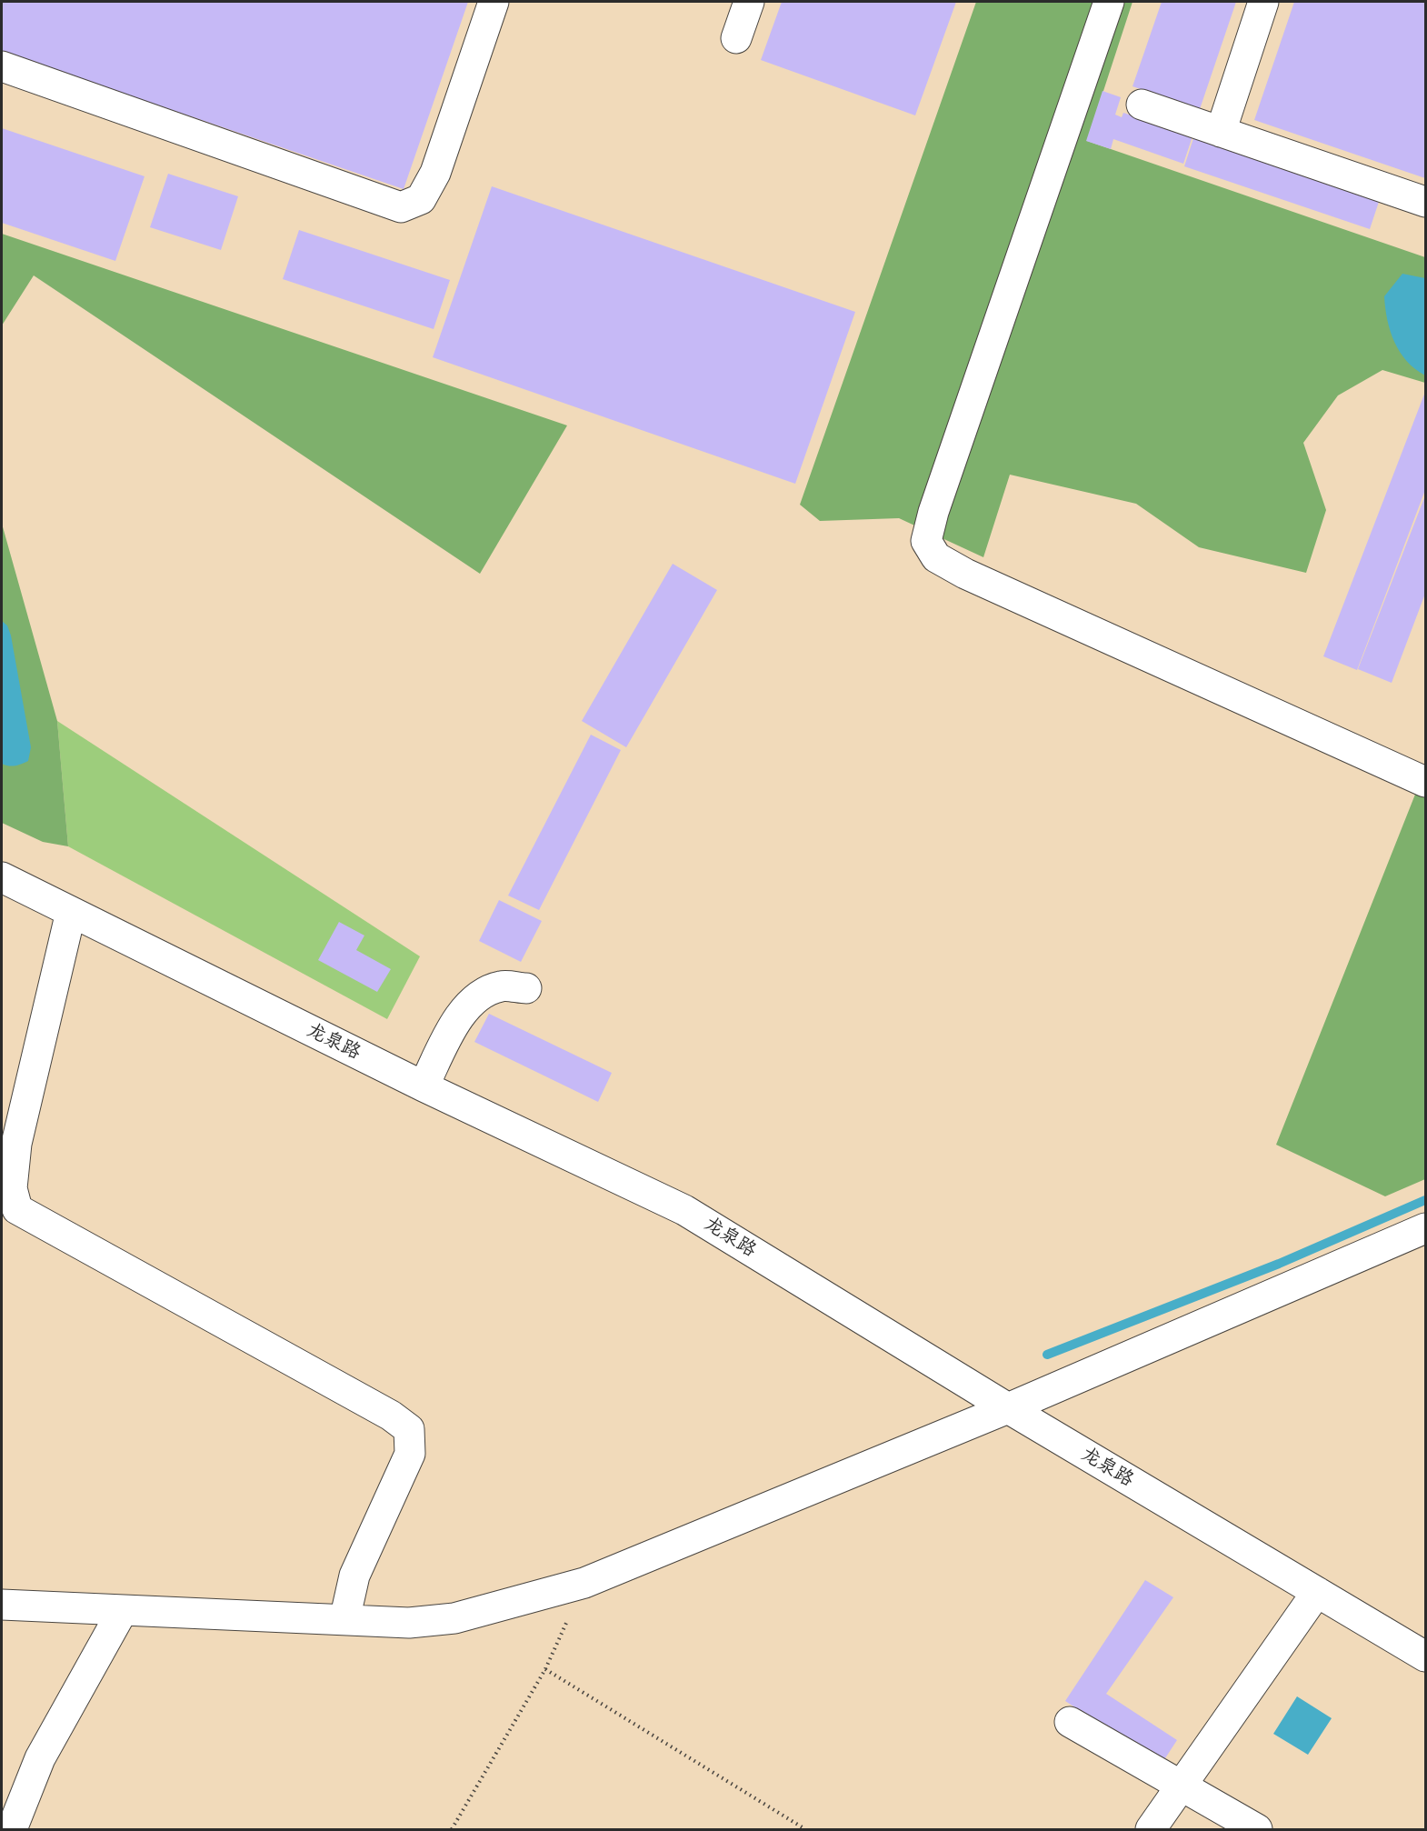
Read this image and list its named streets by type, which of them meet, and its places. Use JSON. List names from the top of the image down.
{
  "streets": {
    "street": ["龙泉路"]
  }
}
